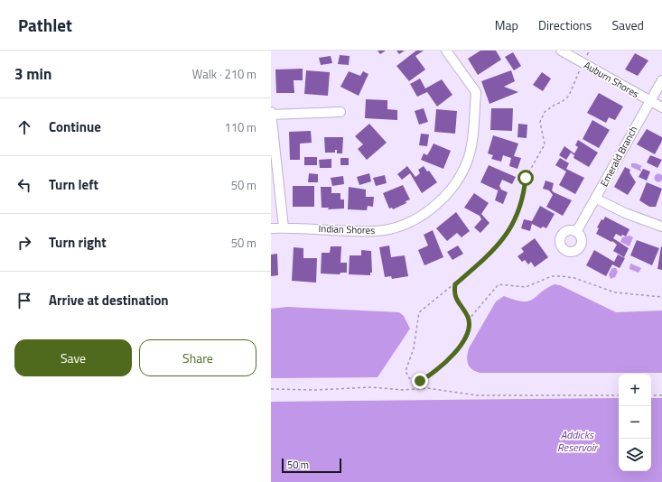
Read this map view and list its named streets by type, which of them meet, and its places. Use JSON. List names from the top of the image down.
{
  "streets": {
    "street": ["Auburn Shores", "Emerald Branch", "Indian Shores"]
  },
  "crossings": [
    ["Auburn Shores", "Emerald Branch"]
  ],
  "water": ["Addicks Reservoir"],
  "scale_bar": "50 m",
  "page": {
    "header": "Pathlet",
    "nav": ["Map", "Directions", "Saved"],
    "heading": ["3 min", "Walk · 210 m"],
    "list": [
      ["Continue", "110 m"],
      ["Turn left", "50 m"],
      ["Turn right", "50 m"],
      "Arrive at destination"
    ],
    "buttons": ["Save", "Share"],
    "map_buttons": ["+", "−"],
    "scale": "50 m"
  }
}
